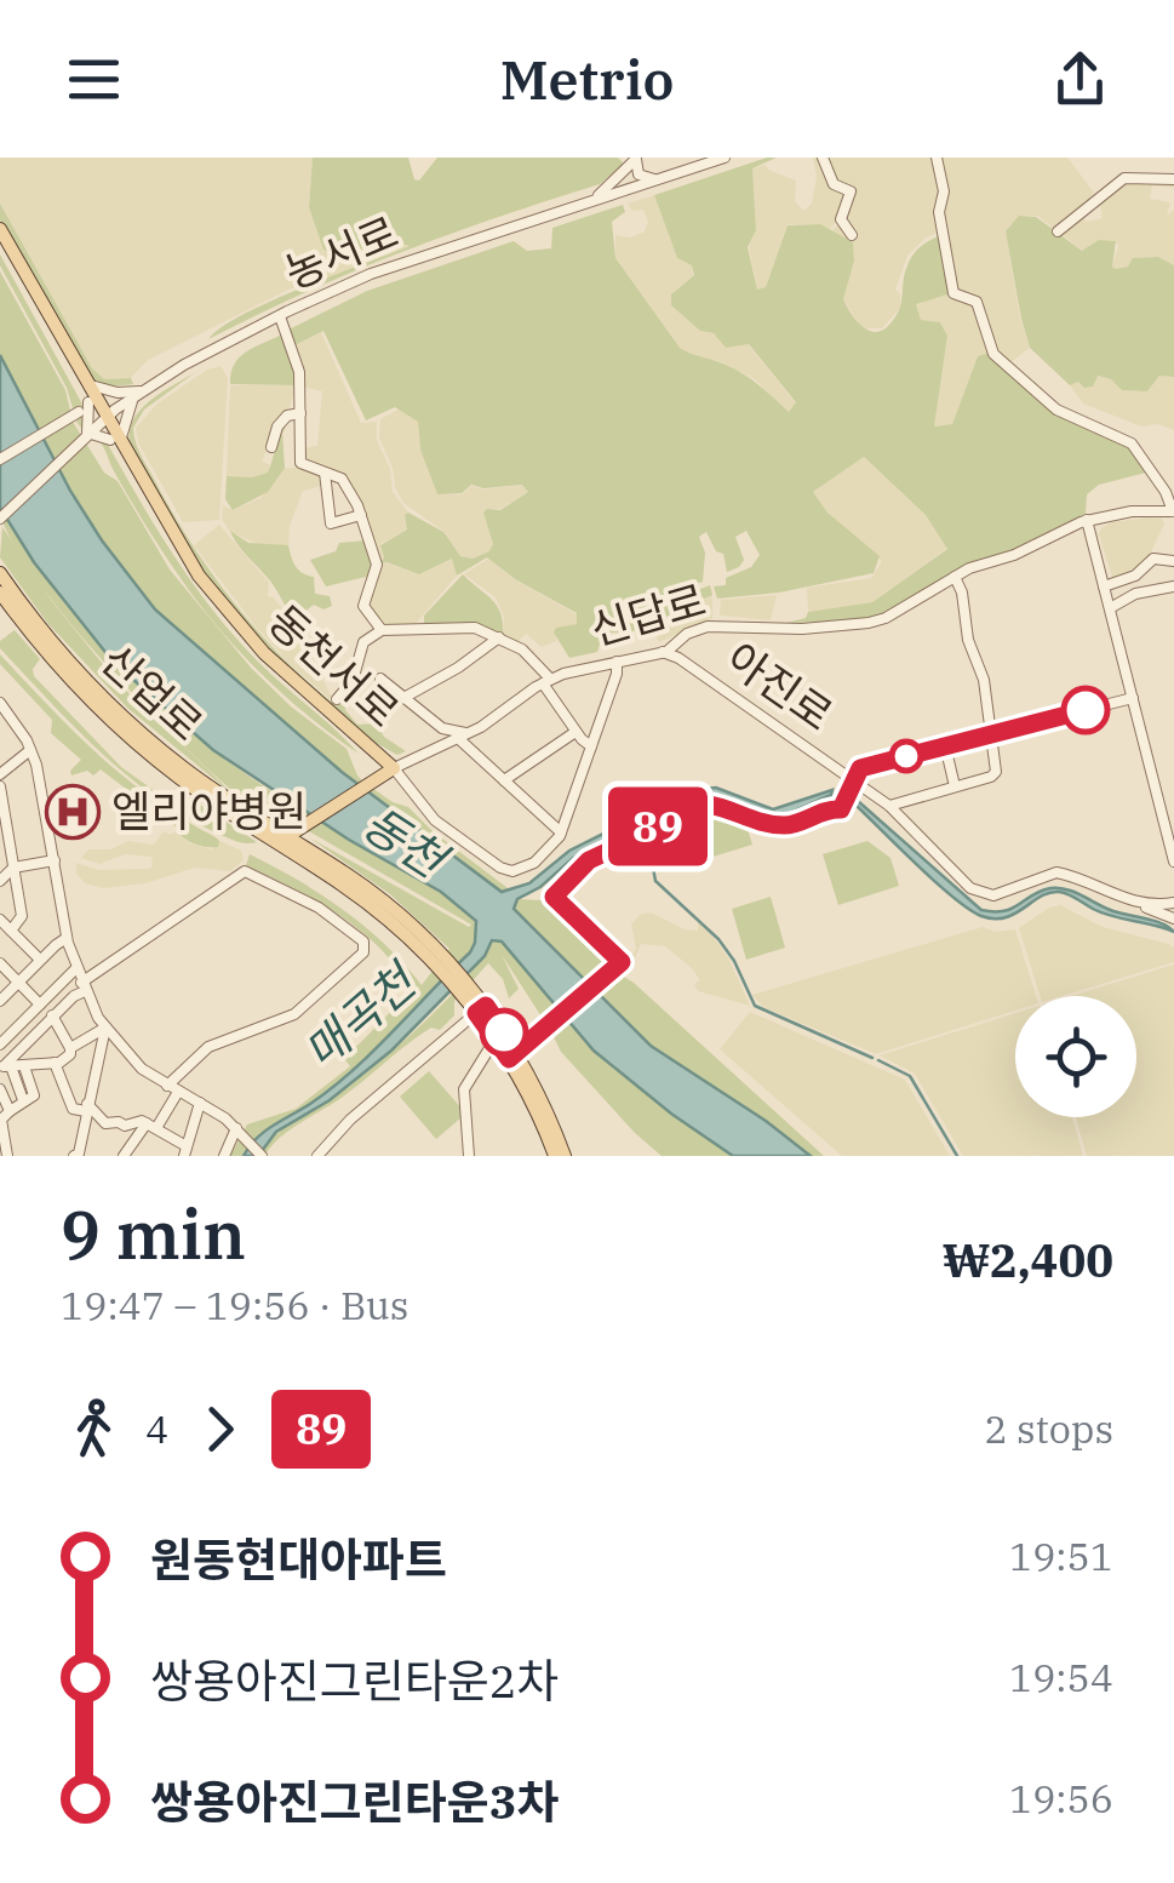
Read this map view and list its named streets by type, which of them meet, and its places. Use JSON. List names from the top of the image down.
{
  "streets": {
    "main road": ["신답로", "동천서로", "산업로"],
    "street": ["농서로", "아진로"]
  },
  "crossings": [
    ["농서로", "동천서로"],
    ["신답로", "동천서로"],
    ["신답로", "아진로"],
    ["신답로", "산업로"]
  ],
  "water": ["동천", "매곡천"],
  "places": {
    "hospital": ["엘리야병원"]
  },
  "lines": ["bus line 89"],
  "page": {
    "header": "Metrio",
    "on_map": "89",
    "heading": ["9 min", "19:47 – 19:56 · Bus", "₩2,400"],
    "legs": ["4", "89", "2 stops"],
    "list": [
      {
        "name": "원동현대아파트",
        "value": "19:51"
      },
      {
        "name": "쌍용아진그린타운2차",
        "value": "19:54"
      },
      {
        "name": "쌍용아진그린타운3차",
        "value": "19:56"
      }
    ]
  }
}
